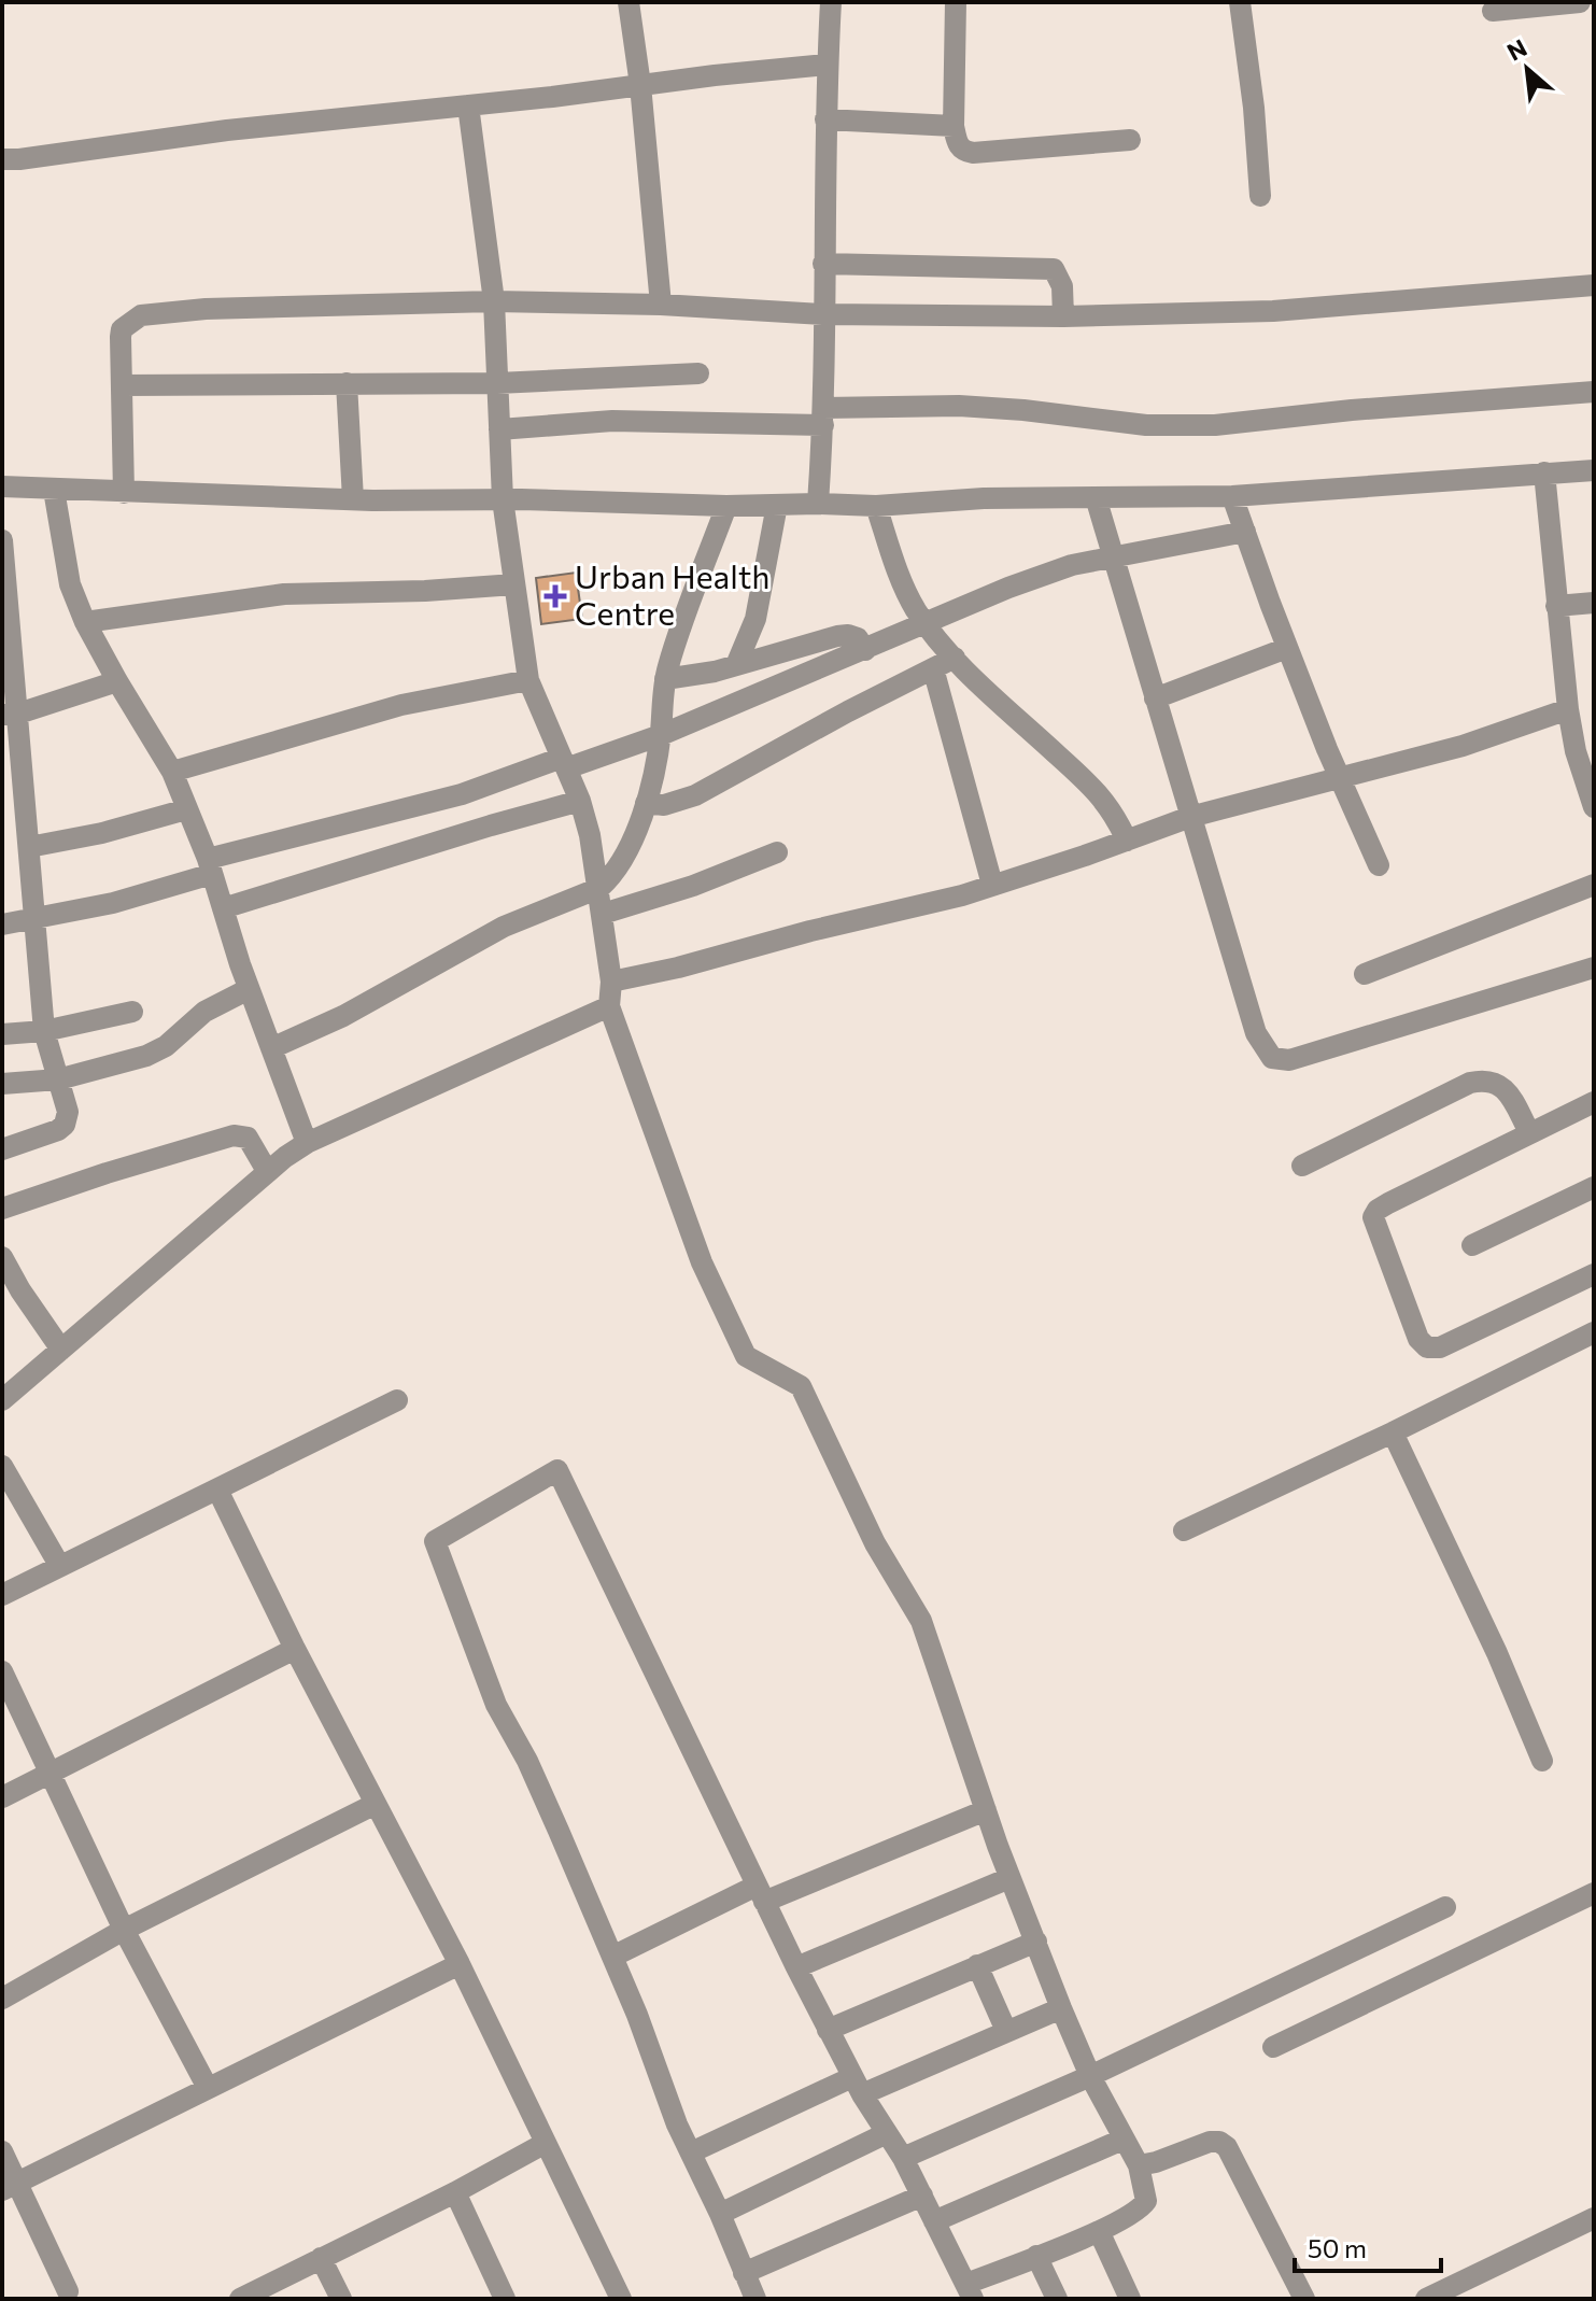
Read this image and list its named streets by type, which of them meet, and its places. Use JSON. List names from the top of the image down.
{
  "places": {
    "health": ["Urban Health Centre"]
  },
  "scale_bar": "50 m",
  "north": "top left"
}
